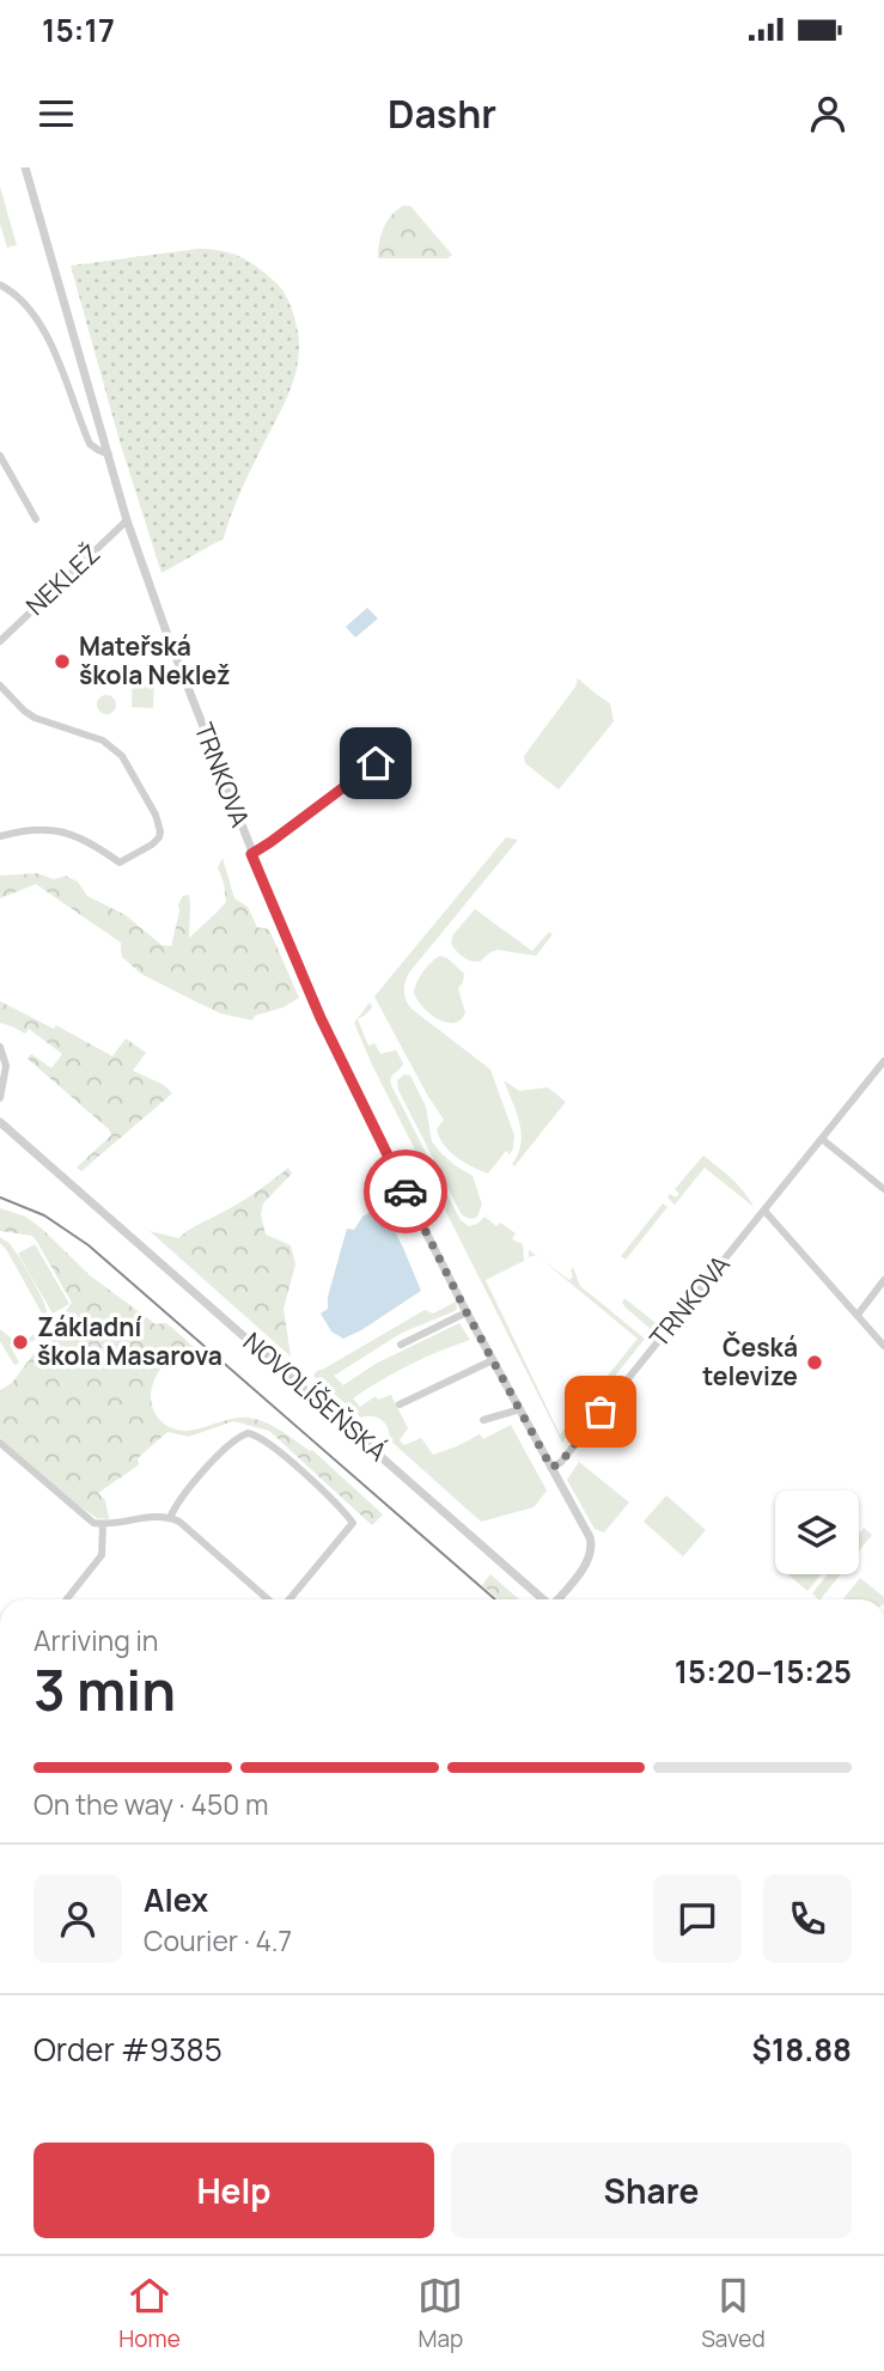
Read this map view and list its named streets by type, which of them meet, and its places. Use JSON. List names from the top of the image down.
{
  "streets": {
    "street": ["NEKLEŽ", "TRNKOVA", "NOVOLÍŠEŇSKÁ"]
  },
  "crossings": [
    ["NEKLEŽ", "TRNKOVA"]
  ],
  "places": ["Mateřská škola Neklež", "Základní škola Masarova", "Česká televize"],
  "page": {
    "status": "15:17",
    "header": "Dashr",
    "heading": ["3 min", "Arriving in", "15:20–15:25"],
    "panel": [
      "Alex",
      "Courier · 4.7",
      "Order #9385",
      "$18.88"
    ],
    "bar": "On the way · 450 m",
    "buttons": ["Help", "Share"],
    "tabs": ["Home", "Map", "Saved"]
  }
}
